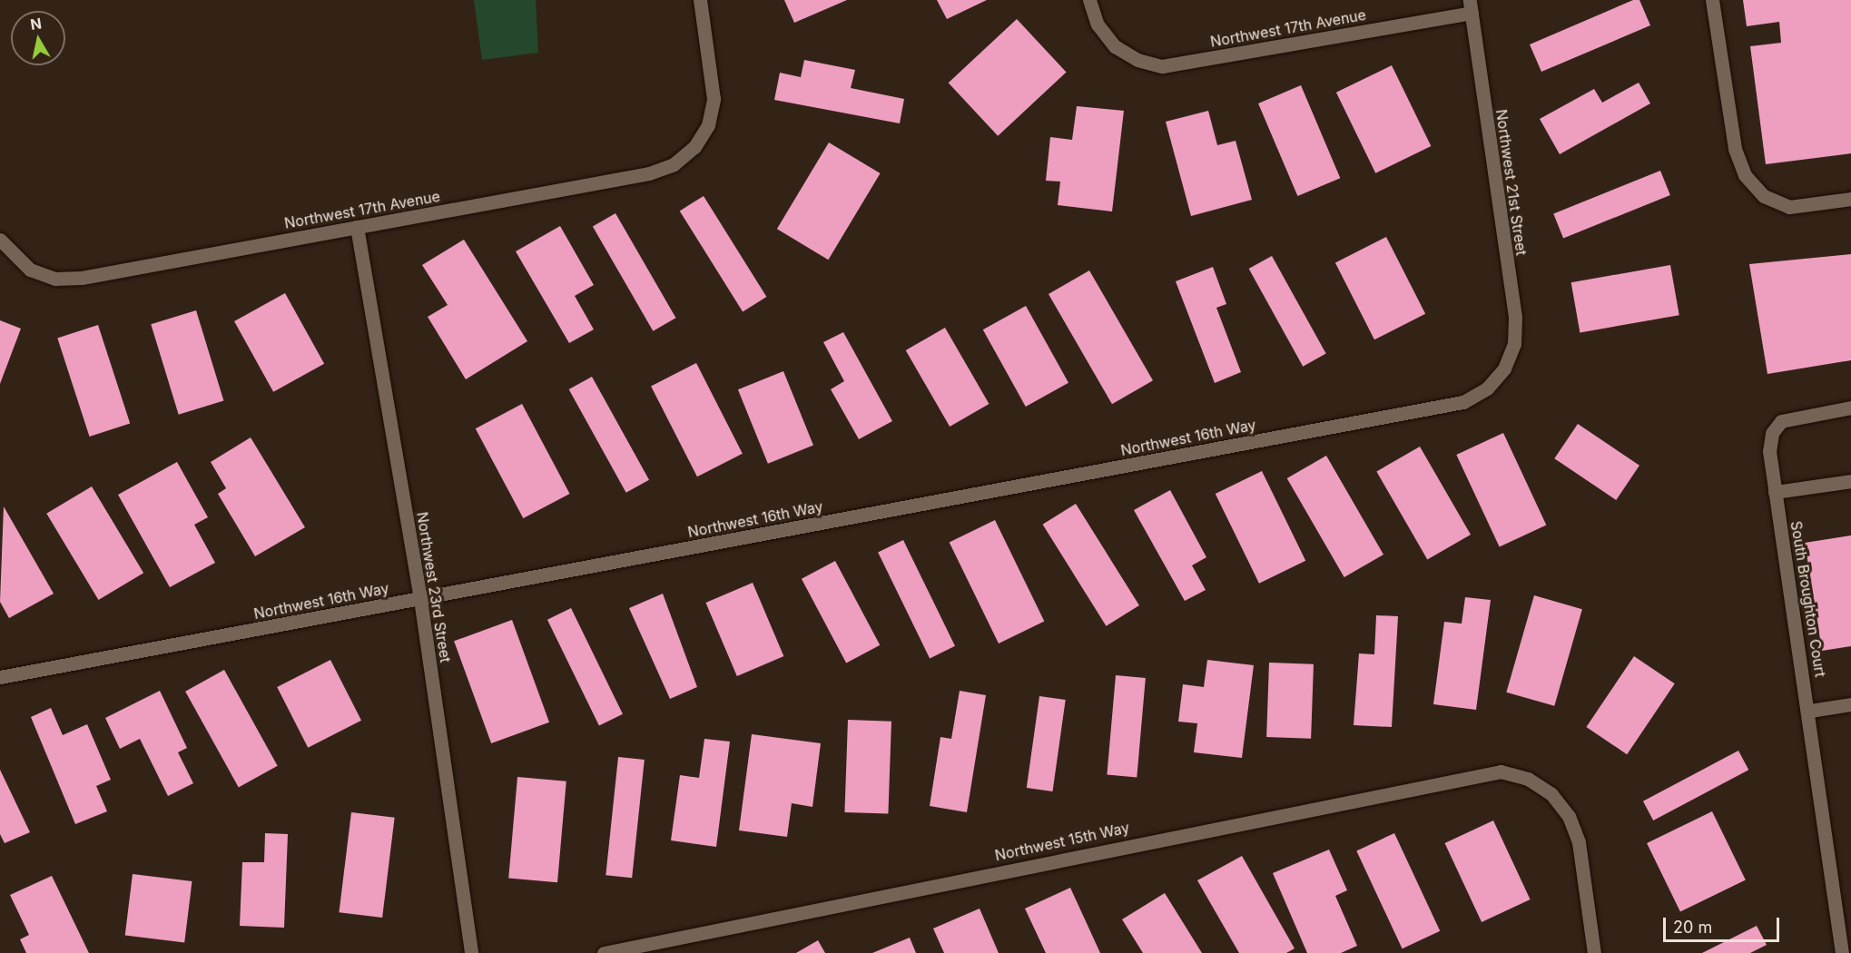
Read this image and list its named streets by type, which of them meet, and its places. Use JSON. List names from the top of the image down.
{
  "streets": {
    "street": [
      "Northwest 17th Avenue",
      "Northwest 21st Street",
      "Northwest 16th Way",
      "Northwest 23rd Street",
      "South Broughton Court",
      "Northwest 15th Way"
    ]
  },
  "crossings": [
    ["Northwest 17th Avenue", "Northwest 21st Street"],
    ["Northwest 17th Avenue", "Northwest 23rd Street"],
    ["Northwest 21st Street", "Northwest 16th Way"],
    ["Northwest 16th Way", "Northwest 23rd Street"]
  ],
  "scale_bar": "20 m",
  "north": "top"
}
